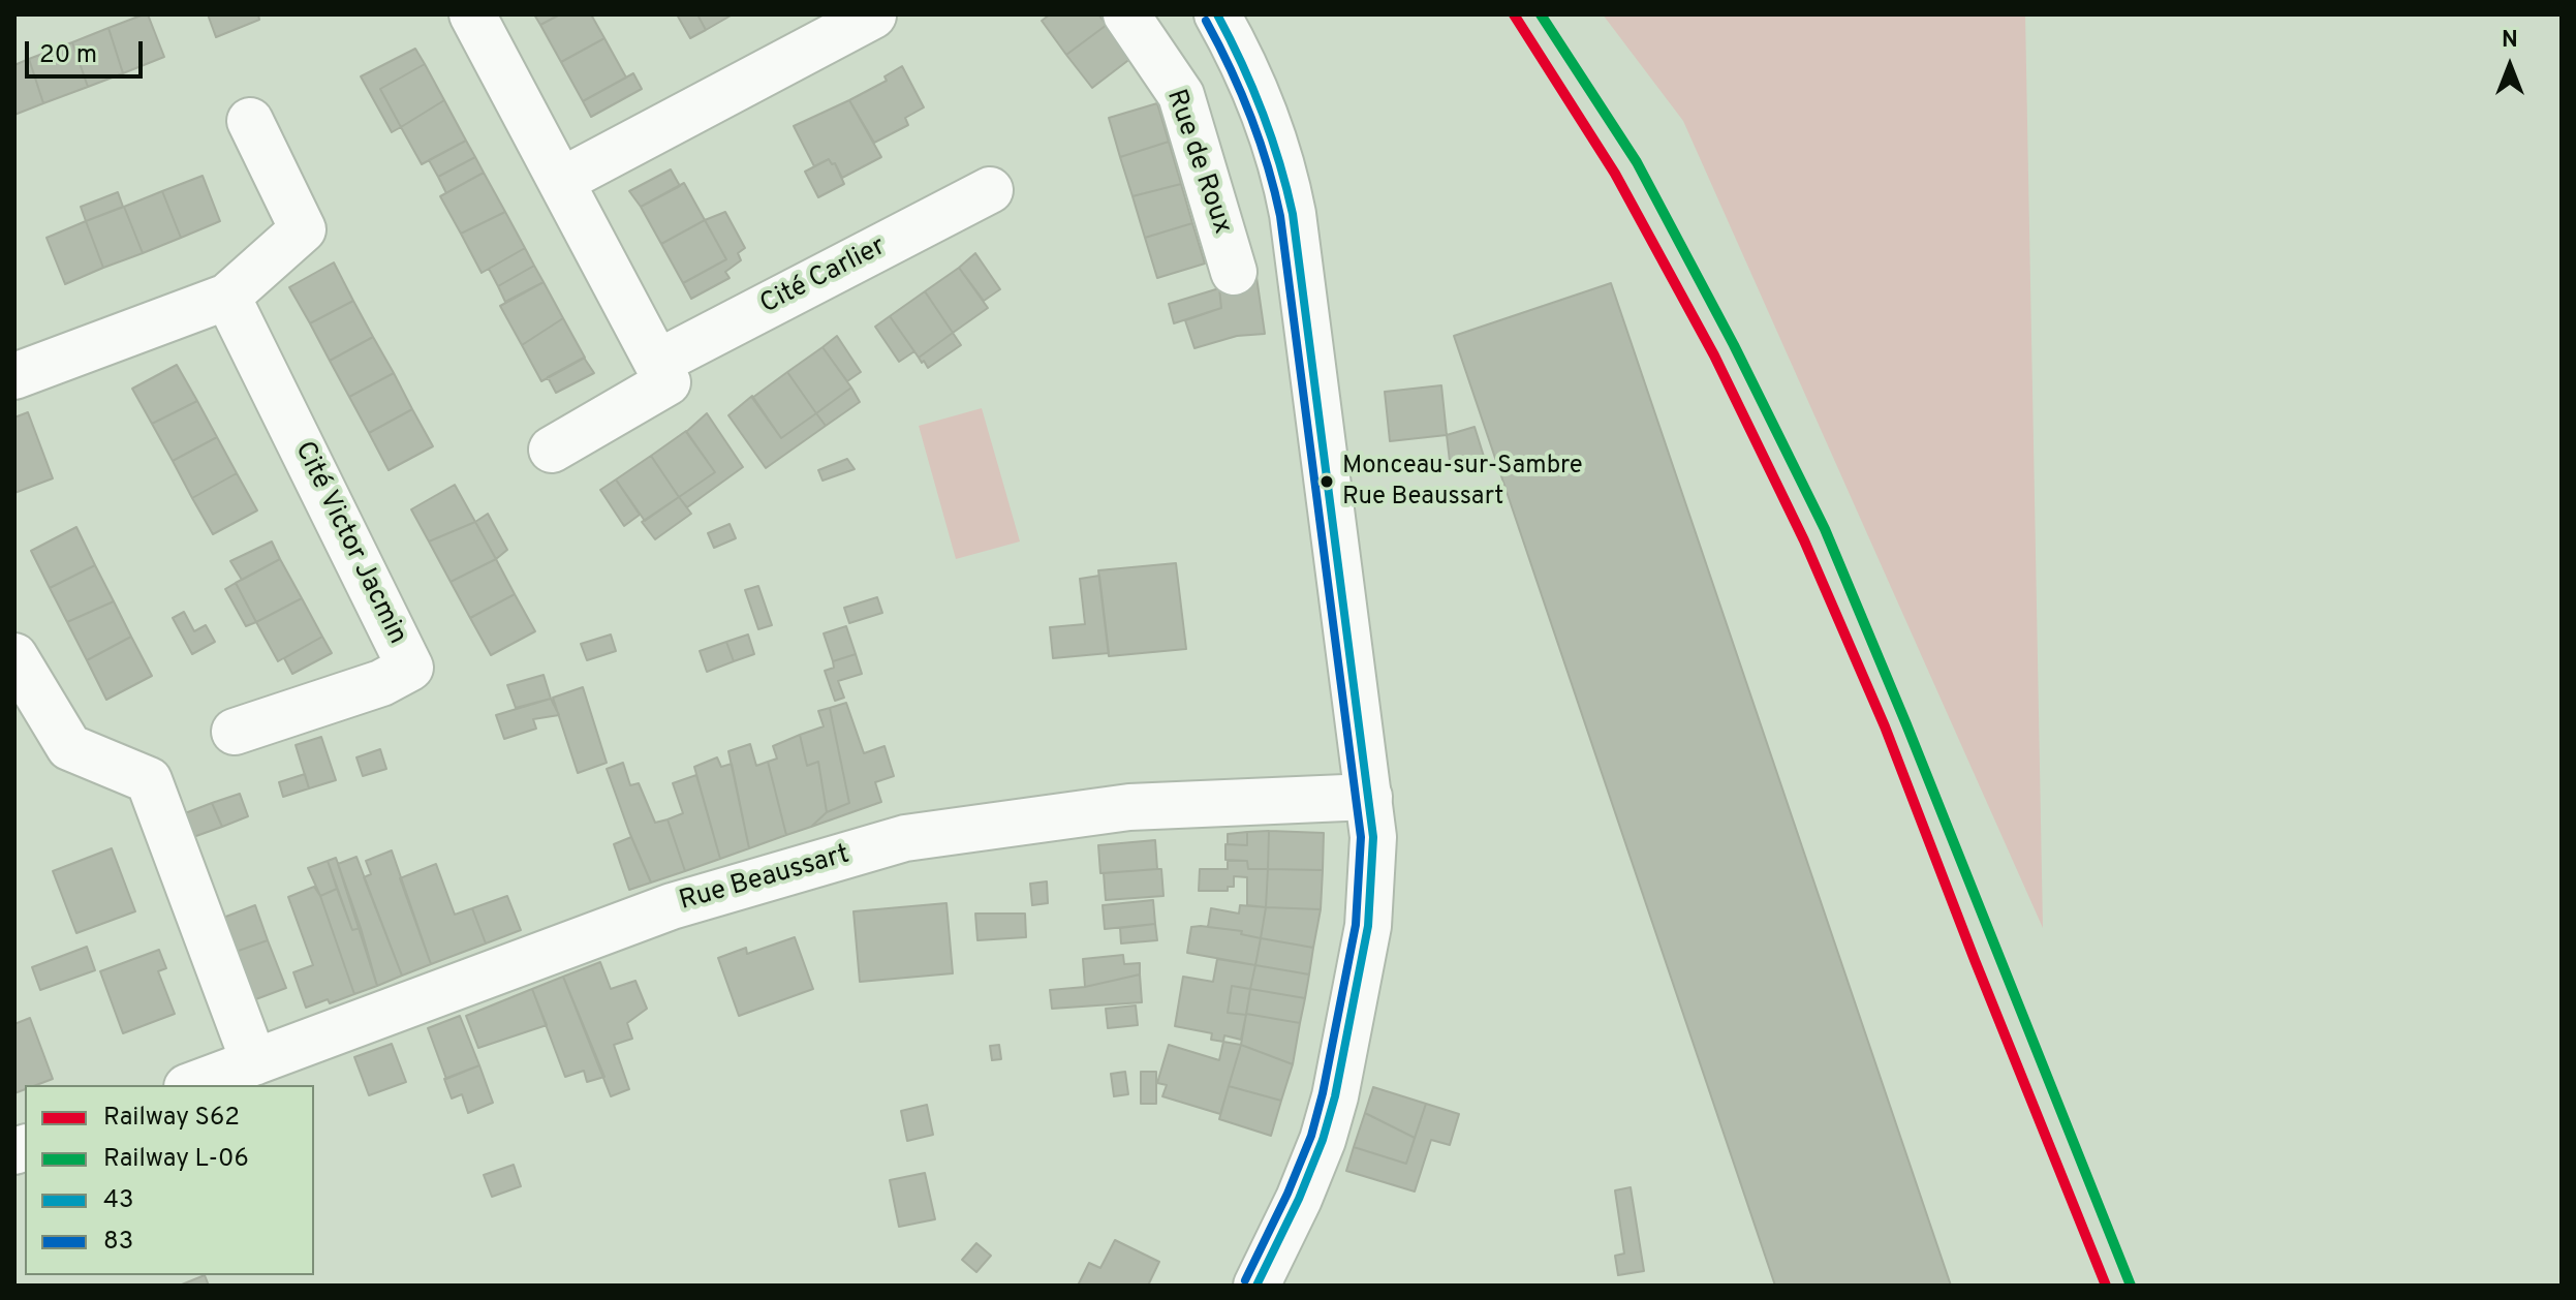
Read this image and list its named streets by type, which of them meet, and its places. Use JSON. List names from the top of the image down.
{
  "streets": {
    "street": [
      "Rue de Roux",
      "Cité Carlier",
      "Cité Victor Jacmin",
      "Rue Beaussart"
    ]
  },
  "places": ["Monceau-sur-Sambre Rue Beaussart"],
  "lines": [
    "rail line S62",
    "rail line L-06",
    "transit line 43",
    "transit line 83"
  ],
  "legend": [
    "Railway S62",
    "Railway L-06",
    "43",
    "83"
  ],
  "scale_bar": "20 m",
  "north": "top"
}
